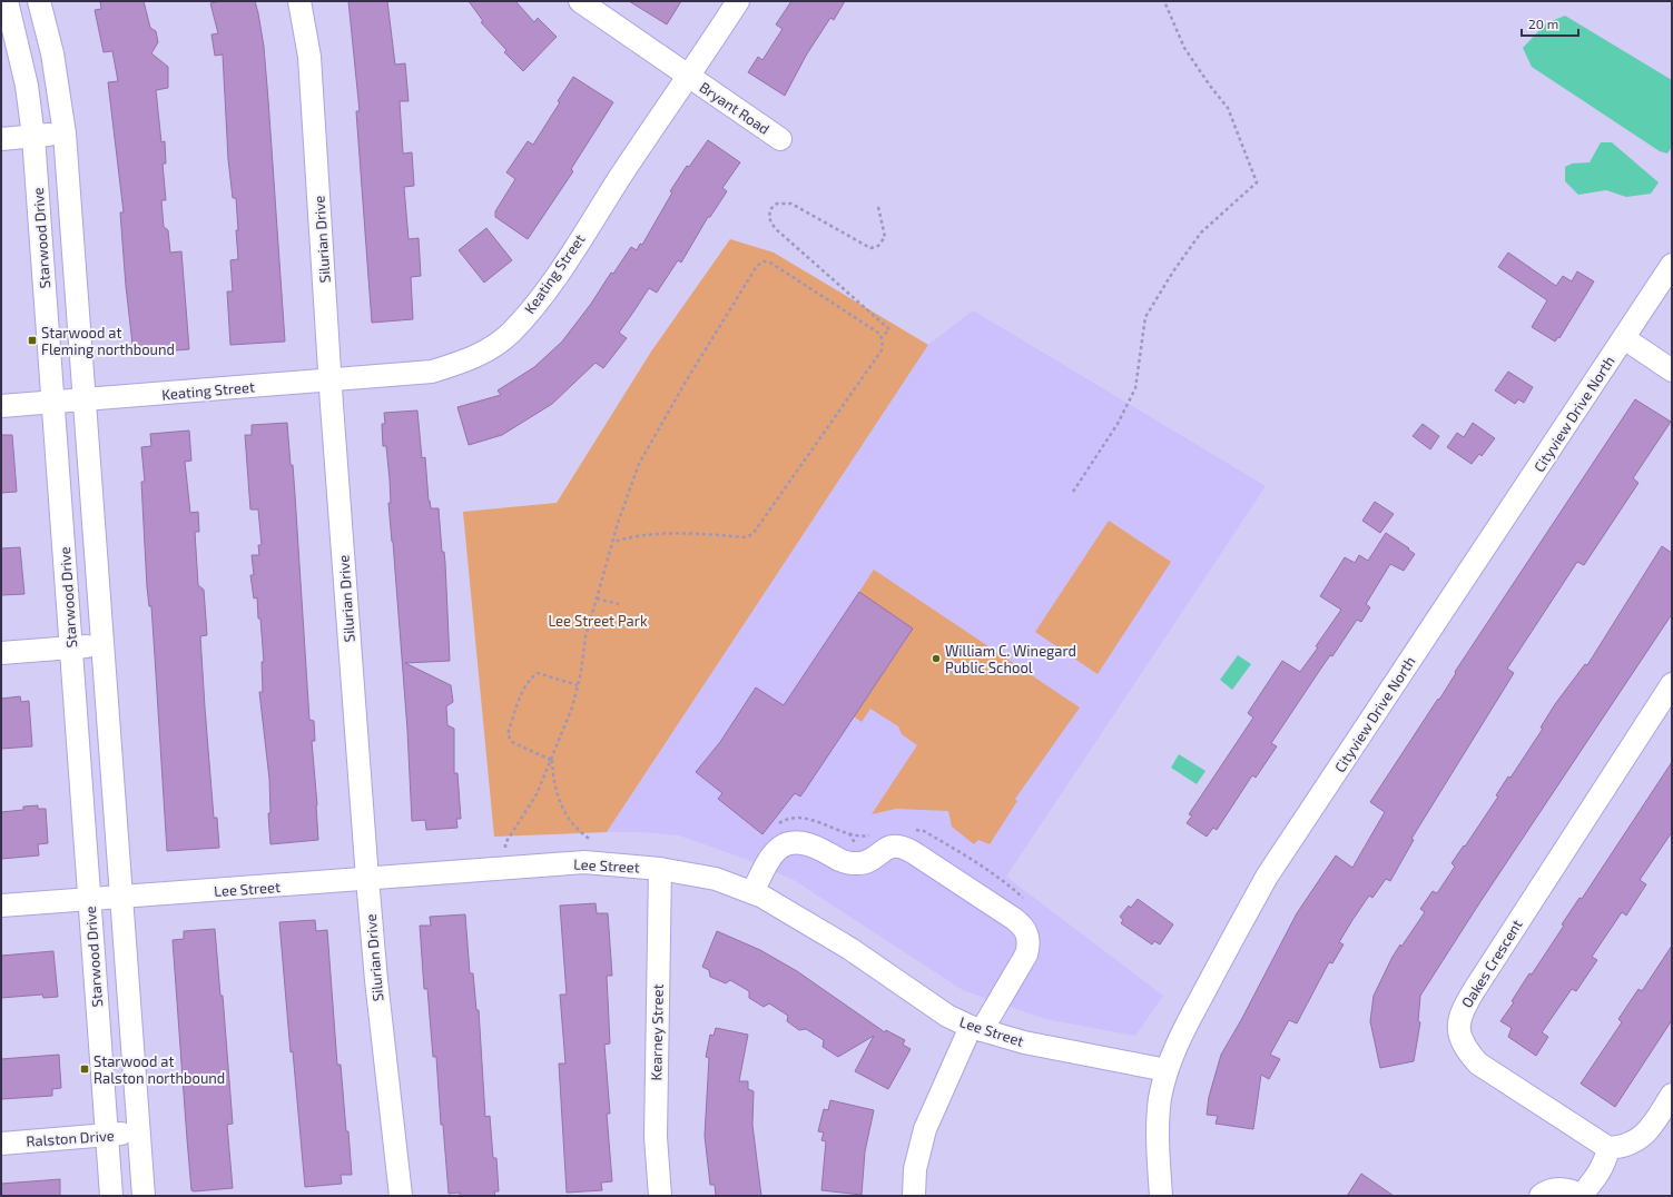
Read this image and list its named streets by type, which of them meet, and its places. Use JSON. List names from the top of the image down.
{
  "streets": {
    "street": [
      "Bryant Road",
      "Starwood Drive",
      "Silurian Drive",
      "Keating Street",
      "Cityview Drive North",
      "Lee Street",
      "Oakes Crescent",
      "Kearney Street",
      "Ralston Drive"
    ]
  },
  "crossings": [
    ["Bryant Road", "Keating Street"],
    ["Starwood Drive", "Keating Street"],
    ["Starwood Drive", "Lee Street"],
    ["Starwood Drive", "Ralston Drive"],
    ["Silurian Drive", "Keating Street"],
    ["Silurian Drive", "Lee Street"],
    ["Cityview Drive North", "Lee Street"],
    ["Lee Street", "Kearney Street"]
  ],
  "parks": ["Lee Street Park"],
  "places": {
    "transit": ["Starwood at Fleming northbound", "Starwood at Ralston northbound"],
    "other": ["William C. Winegard Public School"]
  },
  "scale_bar": "20 m"
}
